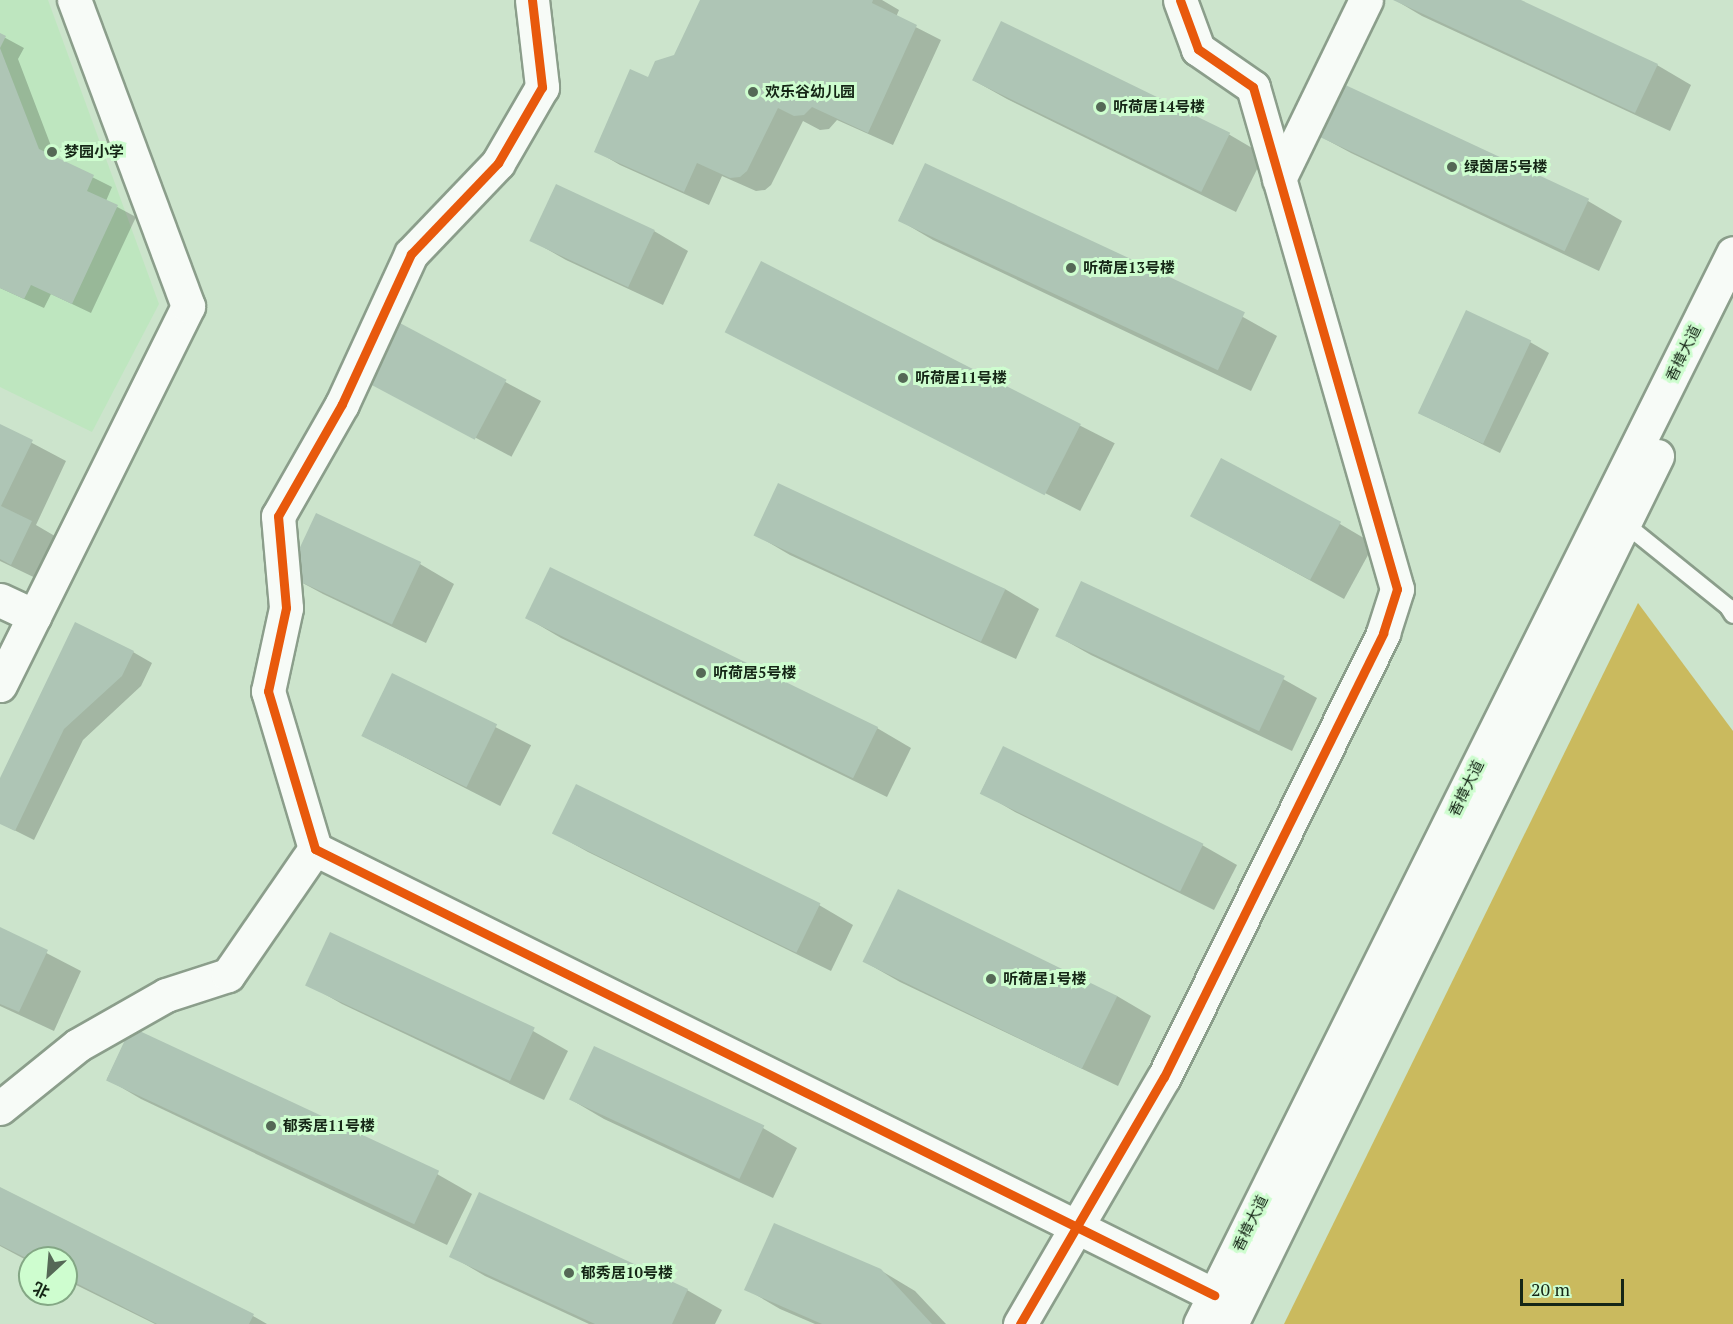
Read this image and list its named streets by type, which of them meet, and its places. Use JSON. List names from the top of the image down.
{
  "streets": {
    "street": ["香樟大道"]
  },
  "places": [
    "欢乐谷幼儿园",
    "听荷居14号楼",
    "梦园小学",
    "绿茵居5号楼",
    "听荷居13号楼",
    "听荷居11号楼",
    "听荷居5号楼",
    "听荷居1号楼",
    "郁秀居11号楼",
    "郁秀居10号楼"
  ],
  "scale_bar": "20 m",
  "north": "bottom left"
}
